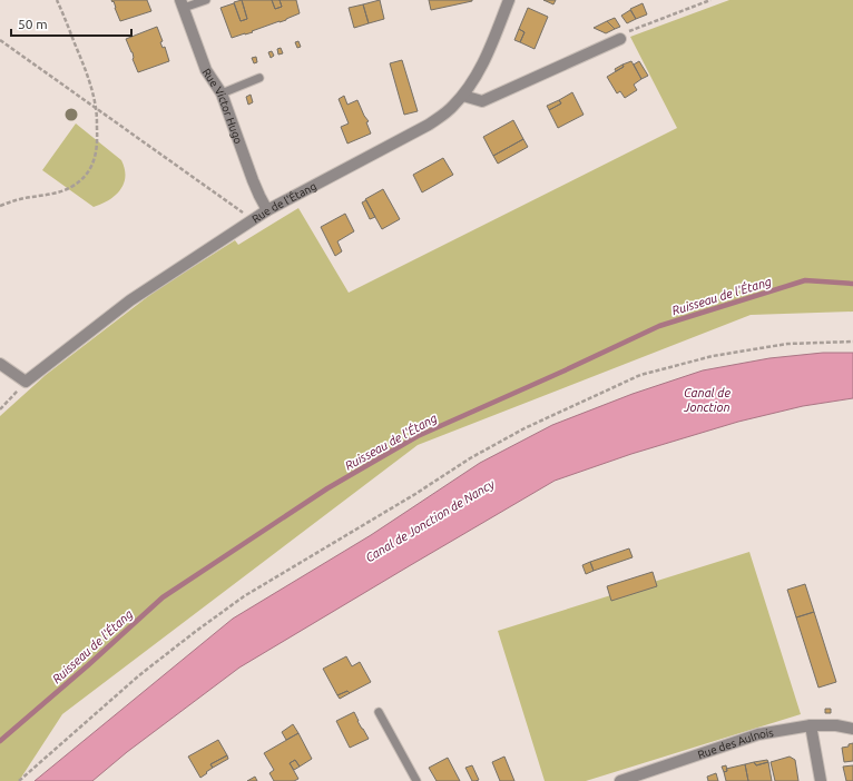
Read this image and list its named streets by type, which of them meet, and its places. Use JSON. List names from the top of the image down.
{
  "streets": {
    "street": ["Rue Victor Hugo", "Rue de l'Étang", "Rue des Aulnois"]
  },
  "crossings": [
    ["Rue Victor Hugo", "Rue de l'Étang"]
  ],
  "water": ["Ruisseau de l'Étang", "Canal de Jonction", "Canal de Jonction de Nancy"],
  "scale_bar": "50 m"
}
